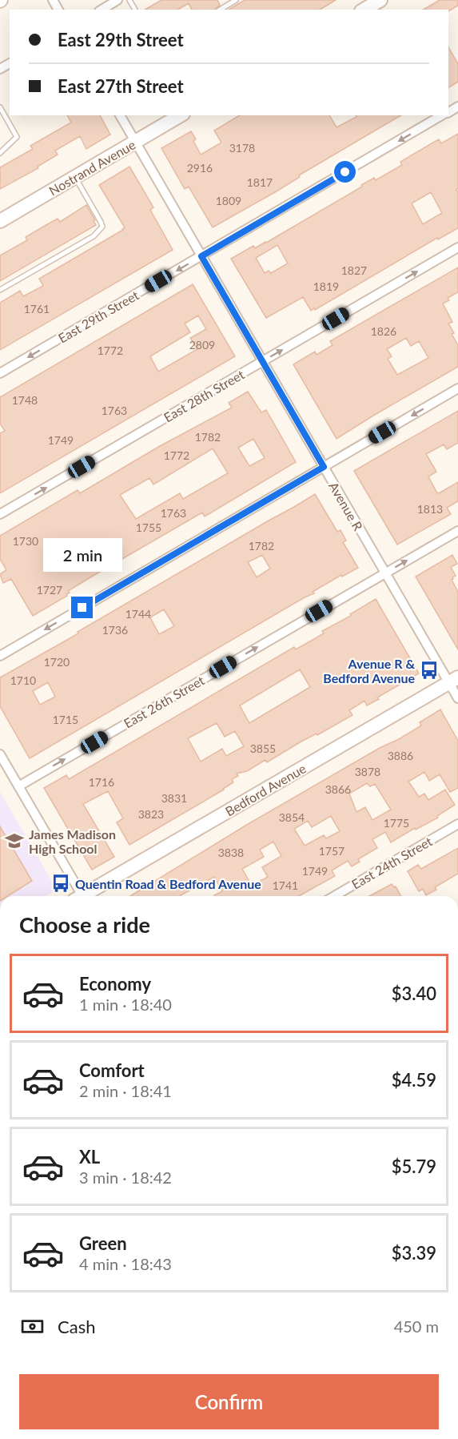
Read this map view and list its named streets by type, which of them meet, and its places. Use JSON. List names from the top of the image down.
{
  "streets": {
    "main road": ["Nostrand Avenue", "Bedford Avenue"],
    "street": [
      "East 29th Street",
      "East 28th Street",
      "Avenue R",
      "East 26th Street",
      "East 24th Street"
    ]
  },
  "crossings": [
    ["Nostrand Avenue", "Avenue R"],
    ["East 29th Street", "Avenue R"],
    ["East 28th Street", "Avenue R"],
    ["Avenue R", "East 26th Street"],
    ["Avenue R", "Bedford Avenue"]
  ],
  "one_way": ["East 29th Street", "East 28th Street", "East 26th Street"],
  "places": {
    "bus stop": ["Avenue R & Bedford Avenue", "Quentin Road & Bedford Avenue"],
    "school or university": ["James Madison High School"]
  },
  "house_numbers": [
    "3178",
    "2916",
    "1817",
    "1809",
    "1827",
    "1819",
    "1761",
    "1826",
    "2809",
    "1772",
    "1748",
    "1763",
    "1782",
    "1749",
    "1772",
    "1813",
    "1763",
    "1755",
    "1730",
    "1782",
    "1727",
    "1744",
    "1736",
    "1720",
    "1710",
    "1715",
    "3855",
    "3886",
    "3878",
    "1716",
    "3866",
    "3831",
    "3823",
    "3854",
    "1775",
    "1757",
    "3838",
    "1749",
    "1741"
  ],
  "page": {
    "banner": ["East 29th Street", "East 27th Street"],
    "bubble": "2 min",
    "heading": "Choose a ride",
    "list": [
      {
        "name": "Economy",
        "note": "1 min · 18:40",
        "value": "$3.40"
      },
      {
        "name": "Comfort",
        "note": "2 min · 18:41",
        "value": "$4.59"
      },
      {
        "name": "XL",
        "note": "3 min · 18:42",
        "value": "$5.79"
      },
      {
        "name": "Green",
        "note": "4 min · 18:43",
        "value": "$3.39"
      }
    ],
    "pay": ["Cash", "450 m"],
    "buttons": "Confirm"
  }
}
